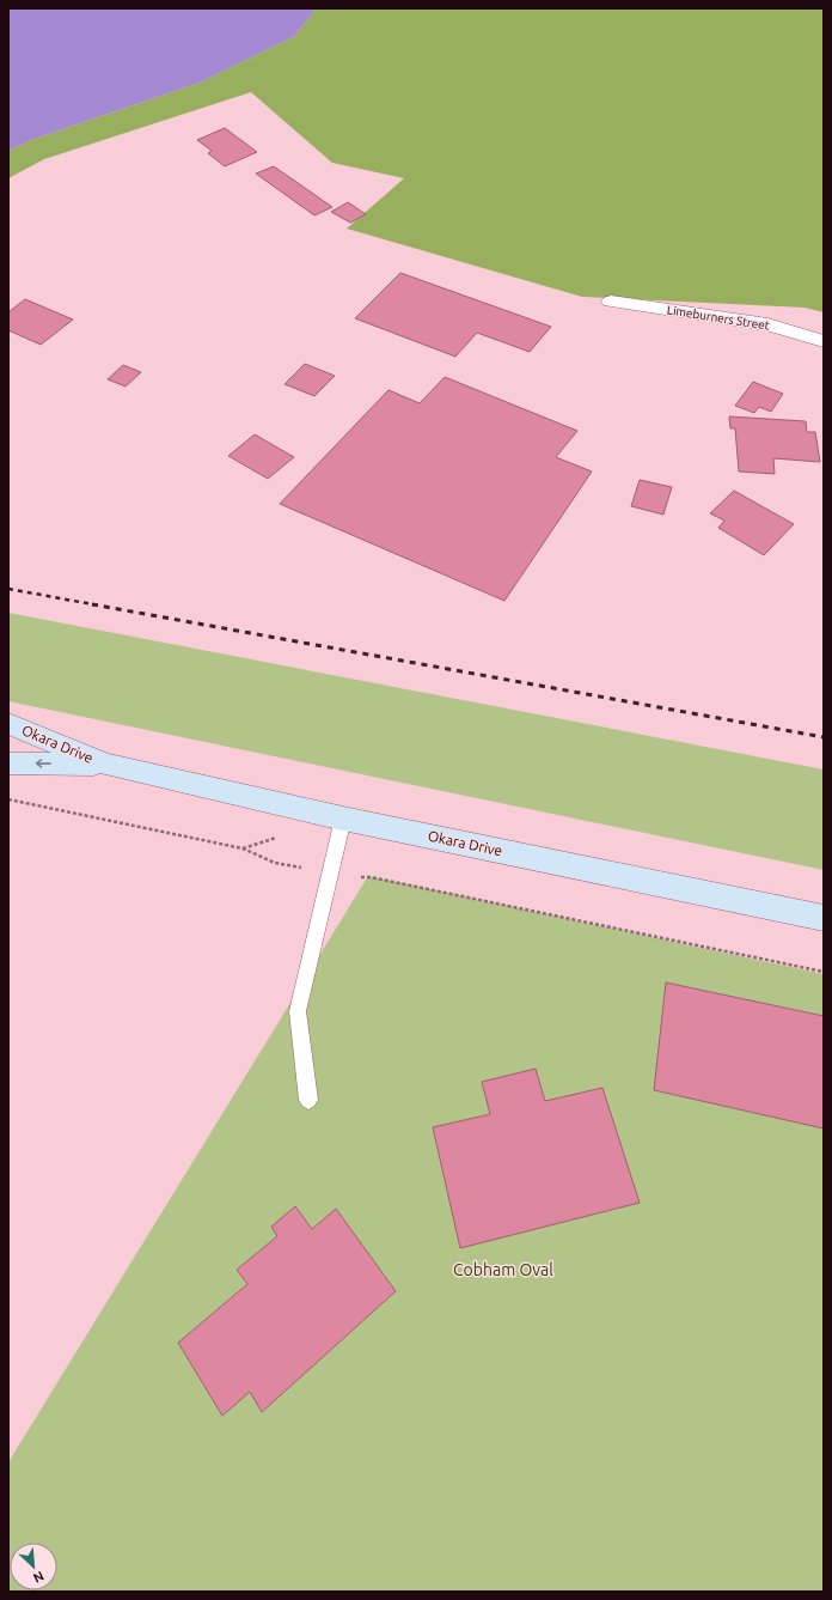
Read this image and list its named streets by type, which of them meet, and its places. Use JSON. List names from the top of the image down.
{
  "streets": {
    "main road": ["Okara Drive"],
    "street": ["Limeburners Street"]
  },
  "parks": ["Cobham Oval"],
  "north": "bottom right"
}
